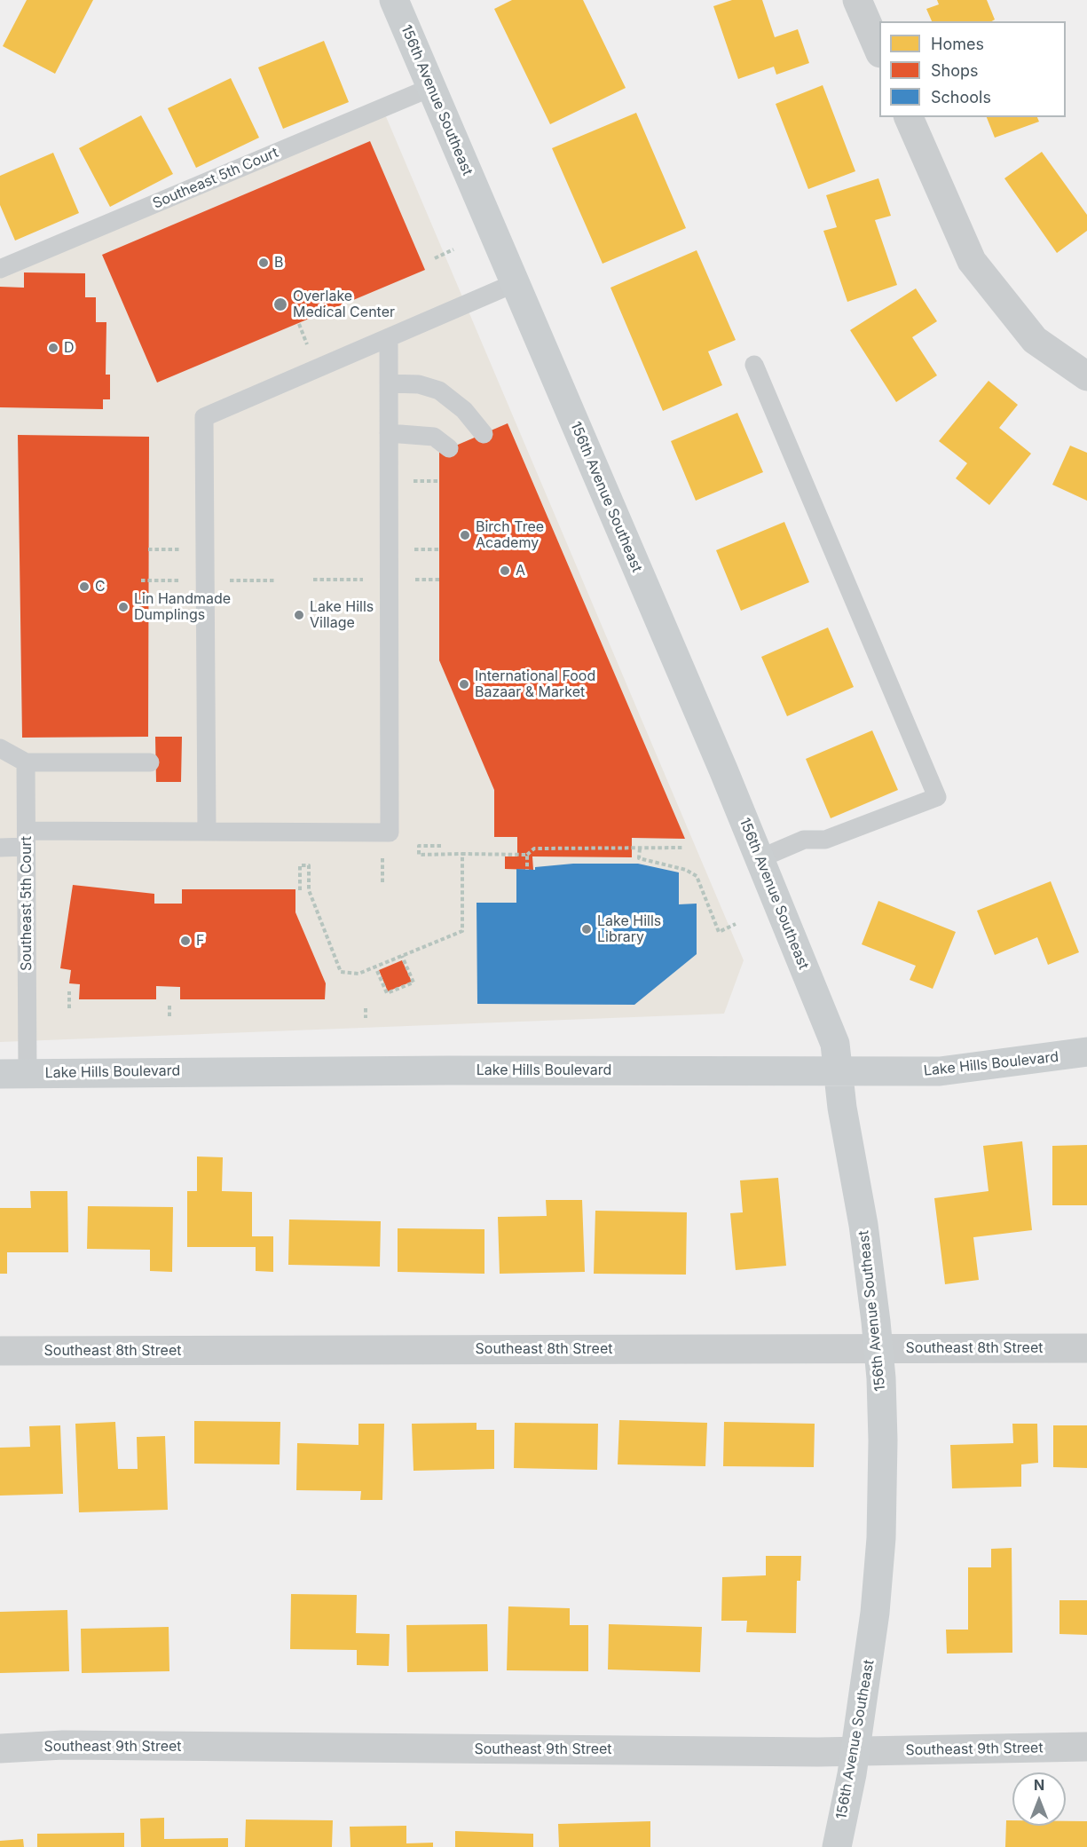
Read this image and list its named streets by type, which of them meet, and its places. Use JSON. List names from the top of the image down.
{
  "streets": {
    "street": [
      "156th Avenue Southeast",
      "Lake Hills Boulevard",
      "Southeast 8th Street",
      "Southeast 9th Street"
    ],
    "lane": ["Southeast 5th Court"]
  },
  "crossings": [
    ["156th Avenue Southeast", "Southeast 5th Court"],
    ["156th Avenue Southeast", "Lake Hills Boulevard"],
    ["156th Avenue Southeast", "Southeast 8th Street"],
    ["156th Avenue Southeast", "Southeast 9th Street"],
    ["Southeast 5th Court", "Lake Hills Boulevard"]
  ],
  "places": [
    "B",
    "Overlake Medical Center",
    "D",
    "Birch Tree Academy",
    "A",
    "C",
    "Lin Handmade Dumplings",
    "Lake Hills Village",
    "International Food Bazaar & Market",
    "Lake Hills Library",
    "F"
  ],
  "legend": ["Homes", "Shops", "Schools"],
  "north": "top"
}
